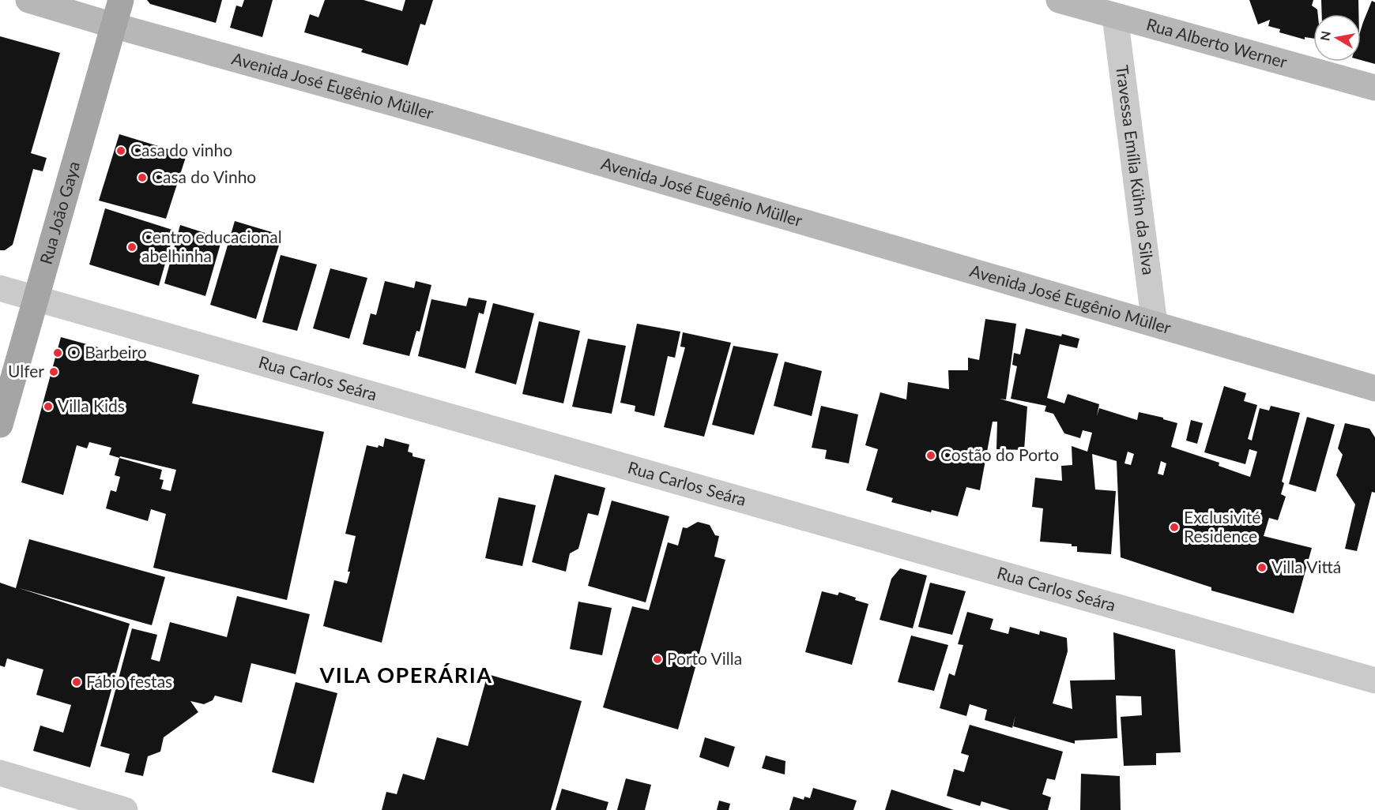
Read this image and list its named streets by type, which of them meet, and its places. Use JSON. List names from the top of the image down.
{
  "streets": {
    "main road": ["Rua Alberto Werner", "Avenida José Eugênio Müller", "Rua João Gaya"],
    "street": ["Travessa Emília Kühn da Silva", "Rua Carlos Seára"]
  },
  "crossings": [
    ["Rua Alberto Werner", "Travessa Emília Kühn da Silva"],
    ["Avenida José Eugênio Müller", "Travessa Emília Kühn da Silva"],
    ["Avenida José Eugênio Müller", "Rua João Gaya"],
    ["Rua João Gaya", "Rua Carlos Seára"]
  ],
  "districts": ["VILA OPERÁRIA"],
  "places": [
    "Casa do vinho",
    "Casa do Vinho",
    "Centro educacional abelhinha",
    "O Barbeiro",
    "Ulfer",
    "Villa Kids",
    "Costão do Porto",
    "Exclusivité Residence",
    "Villa Vittá",
    "Porto Villa",
    "Fábio festas"
  ],
  "north": "left"
}
